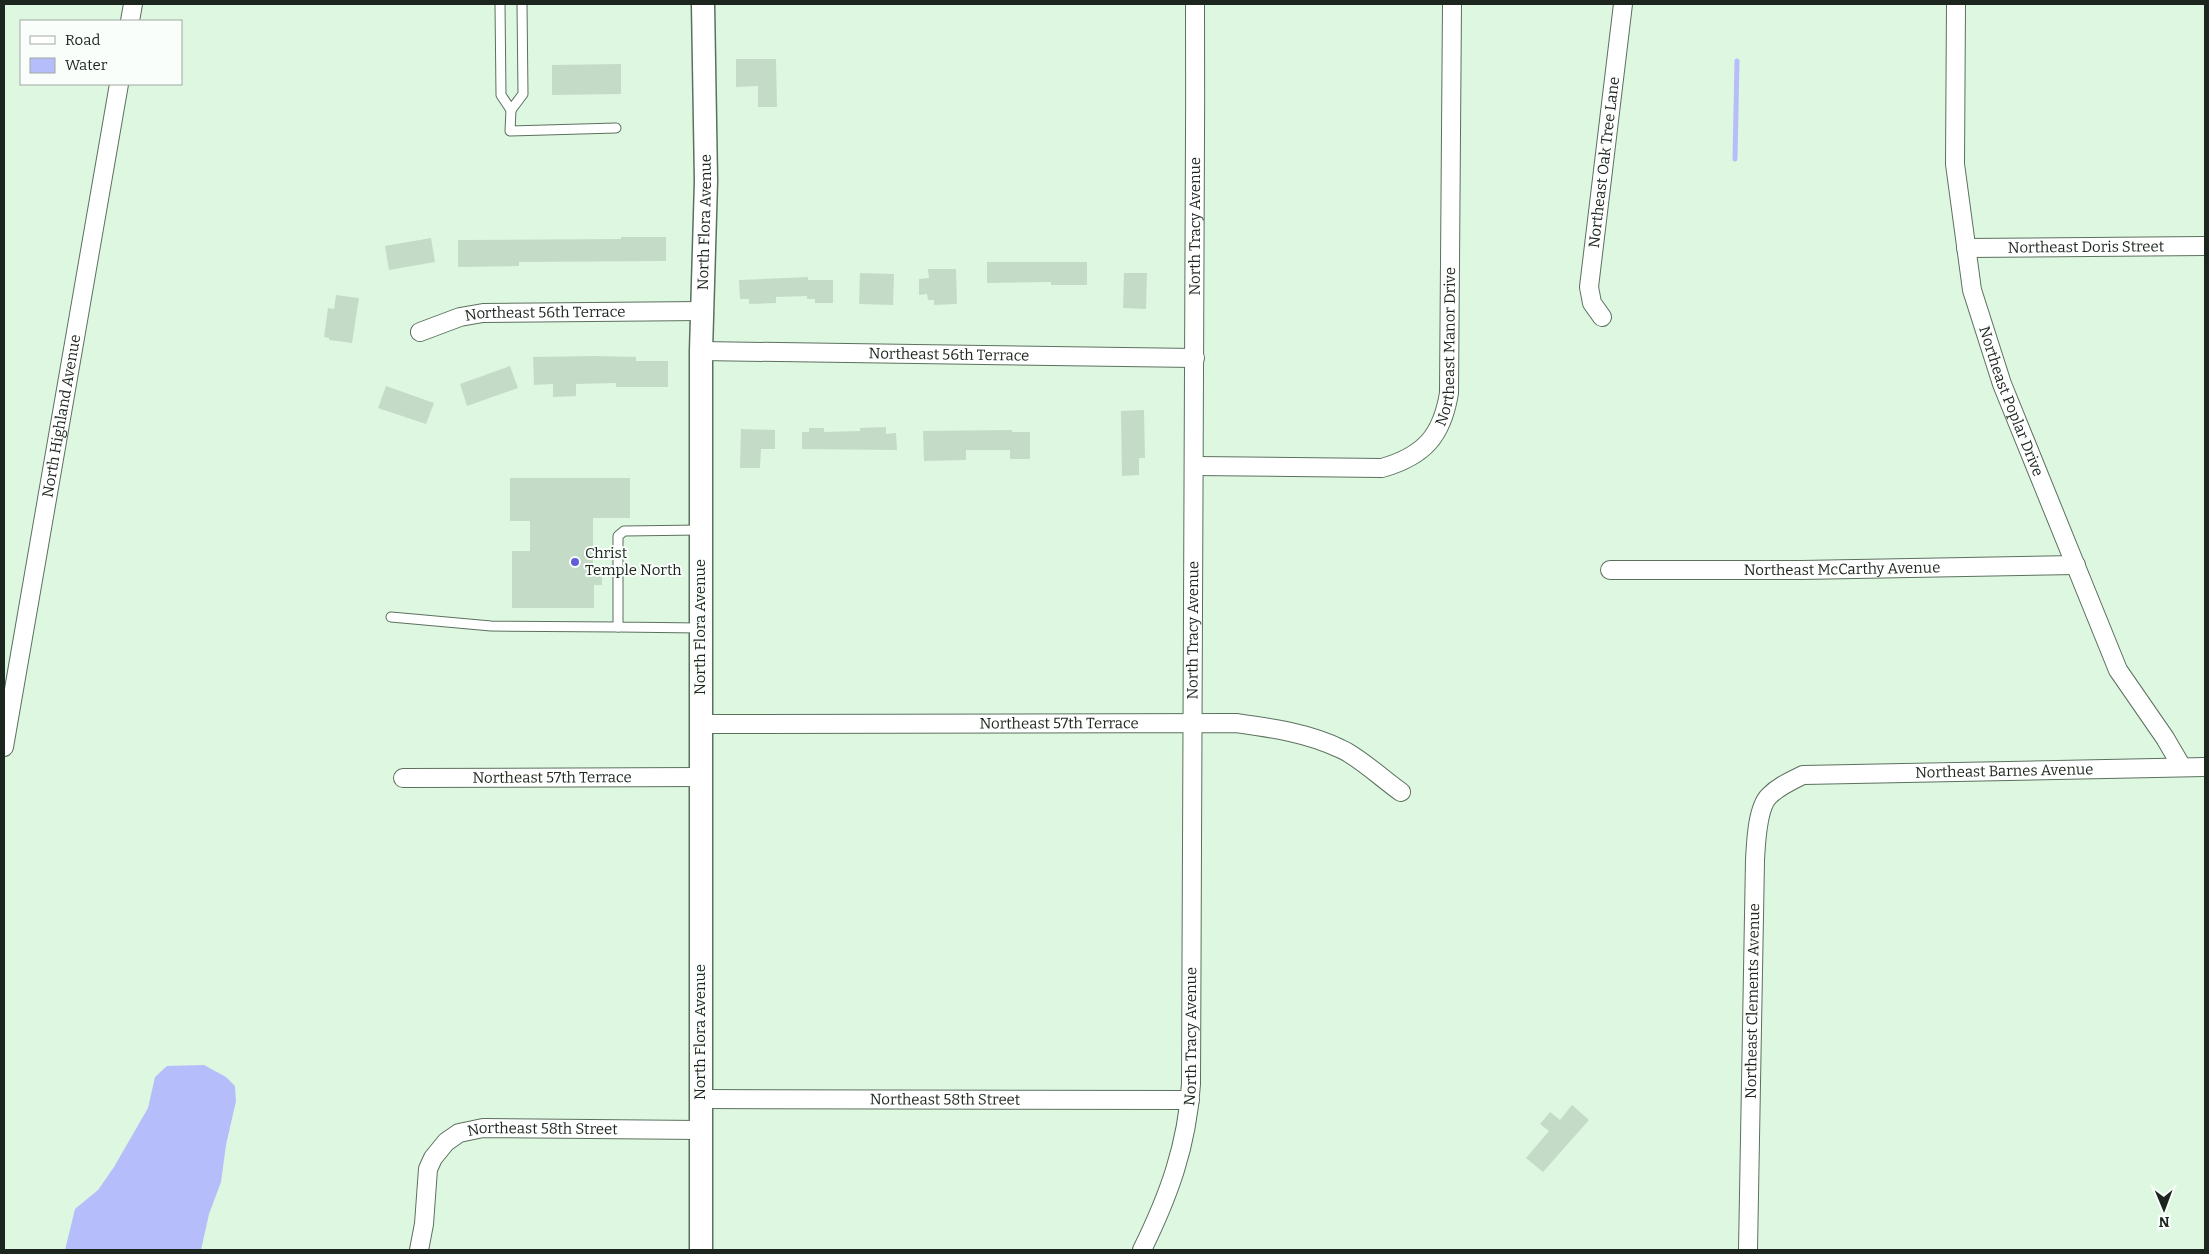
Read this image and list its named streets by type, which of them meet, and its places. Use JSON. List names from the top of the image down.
{
  "streets": {
    "street": [
      "Northeast Oak Tree Lane",
      "North Flora Avenue",
      "North Tracy Avenue",
      "Northeast Doris Street",
      "Northeast 56th Terrace",
      "Northeast Manor Drive",
      "Northeast Poplar Drive",
      "North Highland Avenue",
      "Northeast McCarthy Avenue",
      "Northeast 57th Terrace",
      "Northeast Barnes Avenue",
      "Northeast Clements Avenue",
      "Northeast 58th Street"
    ]
  },
  "crossings": [
    ["North Flora Avenue", "Northeast 56th Terrace"],
    ["North Flora Avenue", "Northeast 57th Terrace"],
    ["North Flora Avenue", "Northeast 58th Street"],
    ["North Tracy Avenue", "Northeast 56th Terrace"],
    ["North Tracy Avenue", "Northeast Manor Drive"],
    ["North Tracy Avenue", "Northeast 57th Terrace"],
    ["North Tracy Avenue", "Northeast 58th Street"],
    ["Northeast Doris Street", "Northeast Poplar Drive"],
    ["Northeast Poplar Drive", "Northeast McCarthy Avenue"],
    ["Northeast Poplar Drive", "Northeast Barnes Avenue"],
    ["Northeast Barnes Avenue", "Northeast Clements Avenue"]
  ],
  "places": ["Christ Temple North"],
  "legend": ["Road", "Water"],
  "north": "bottom"
}
